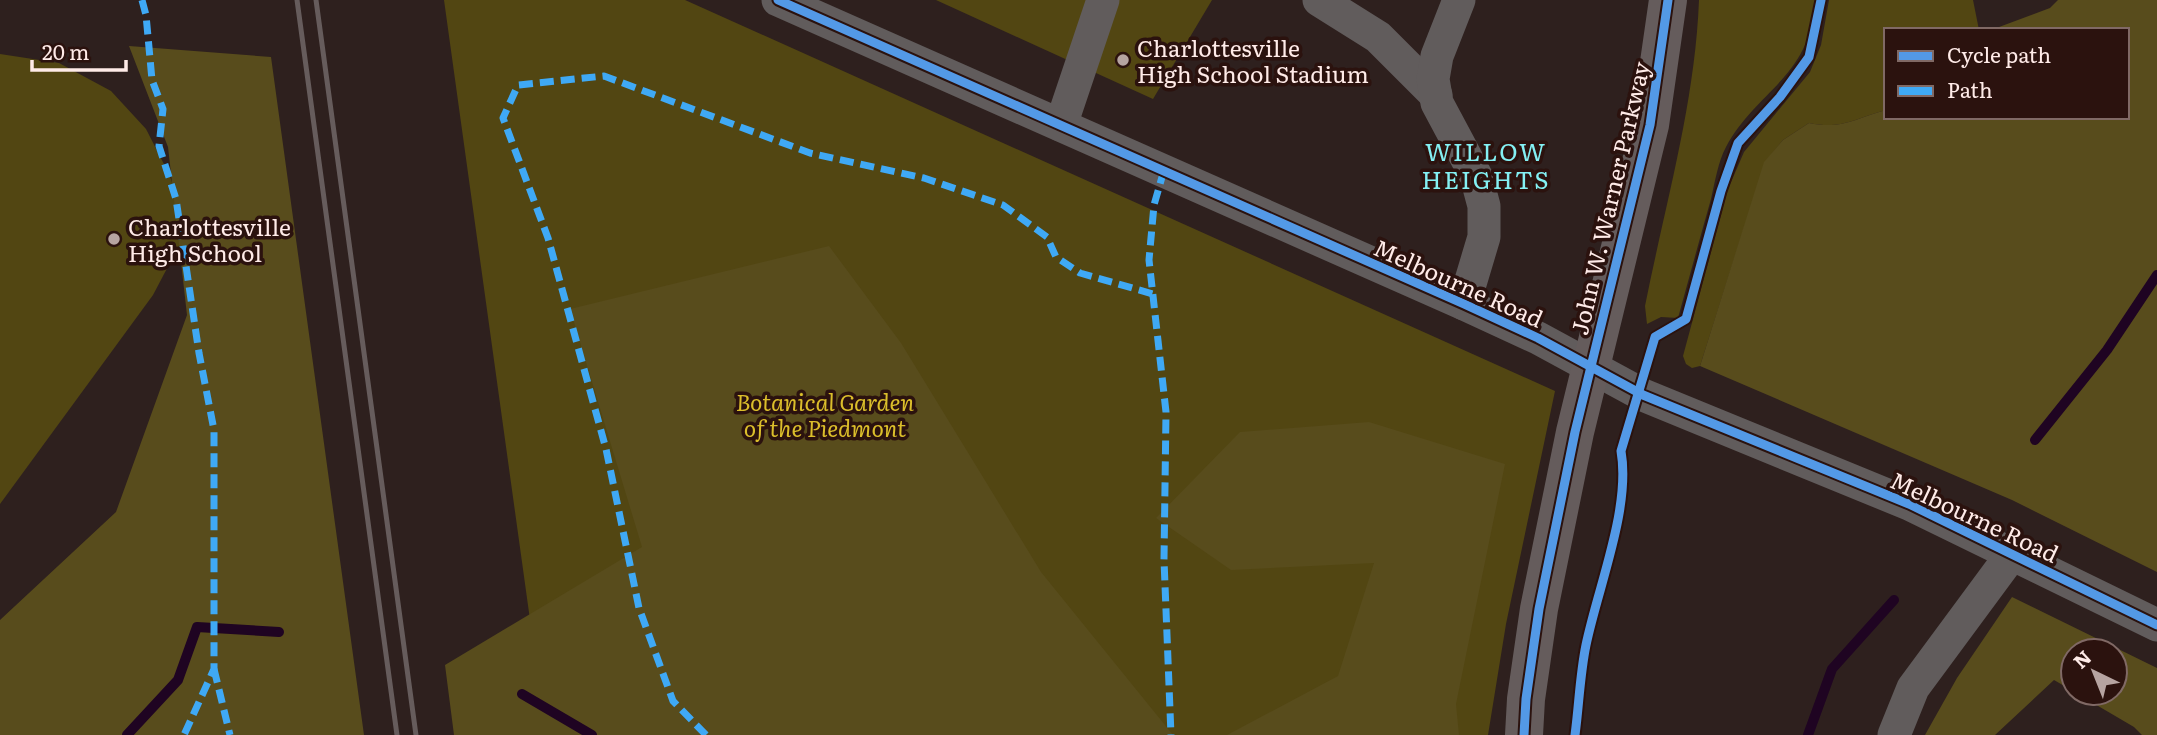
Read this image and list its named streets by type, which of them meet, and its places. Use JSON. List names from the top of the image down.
{
  "streets": {
    "main road": ["John W. Warner Parkway"],
    "street": ["Melbourne Road"]
  },
  "crossings": [
    ["John W. Warner Parkway", "Melbourne Road"]
  ],
  "districts": ["WILLOW HEIGHTS"],
  "parks": ["Botanical Garden of the Piedmont"],
  "places": ["Charlottesville High School Stadium", "Charlottesville High School"],
  "legend": ["Cycle path", "Path"],
  "scale_bar": "20 m",
  "north": "top left"
}
